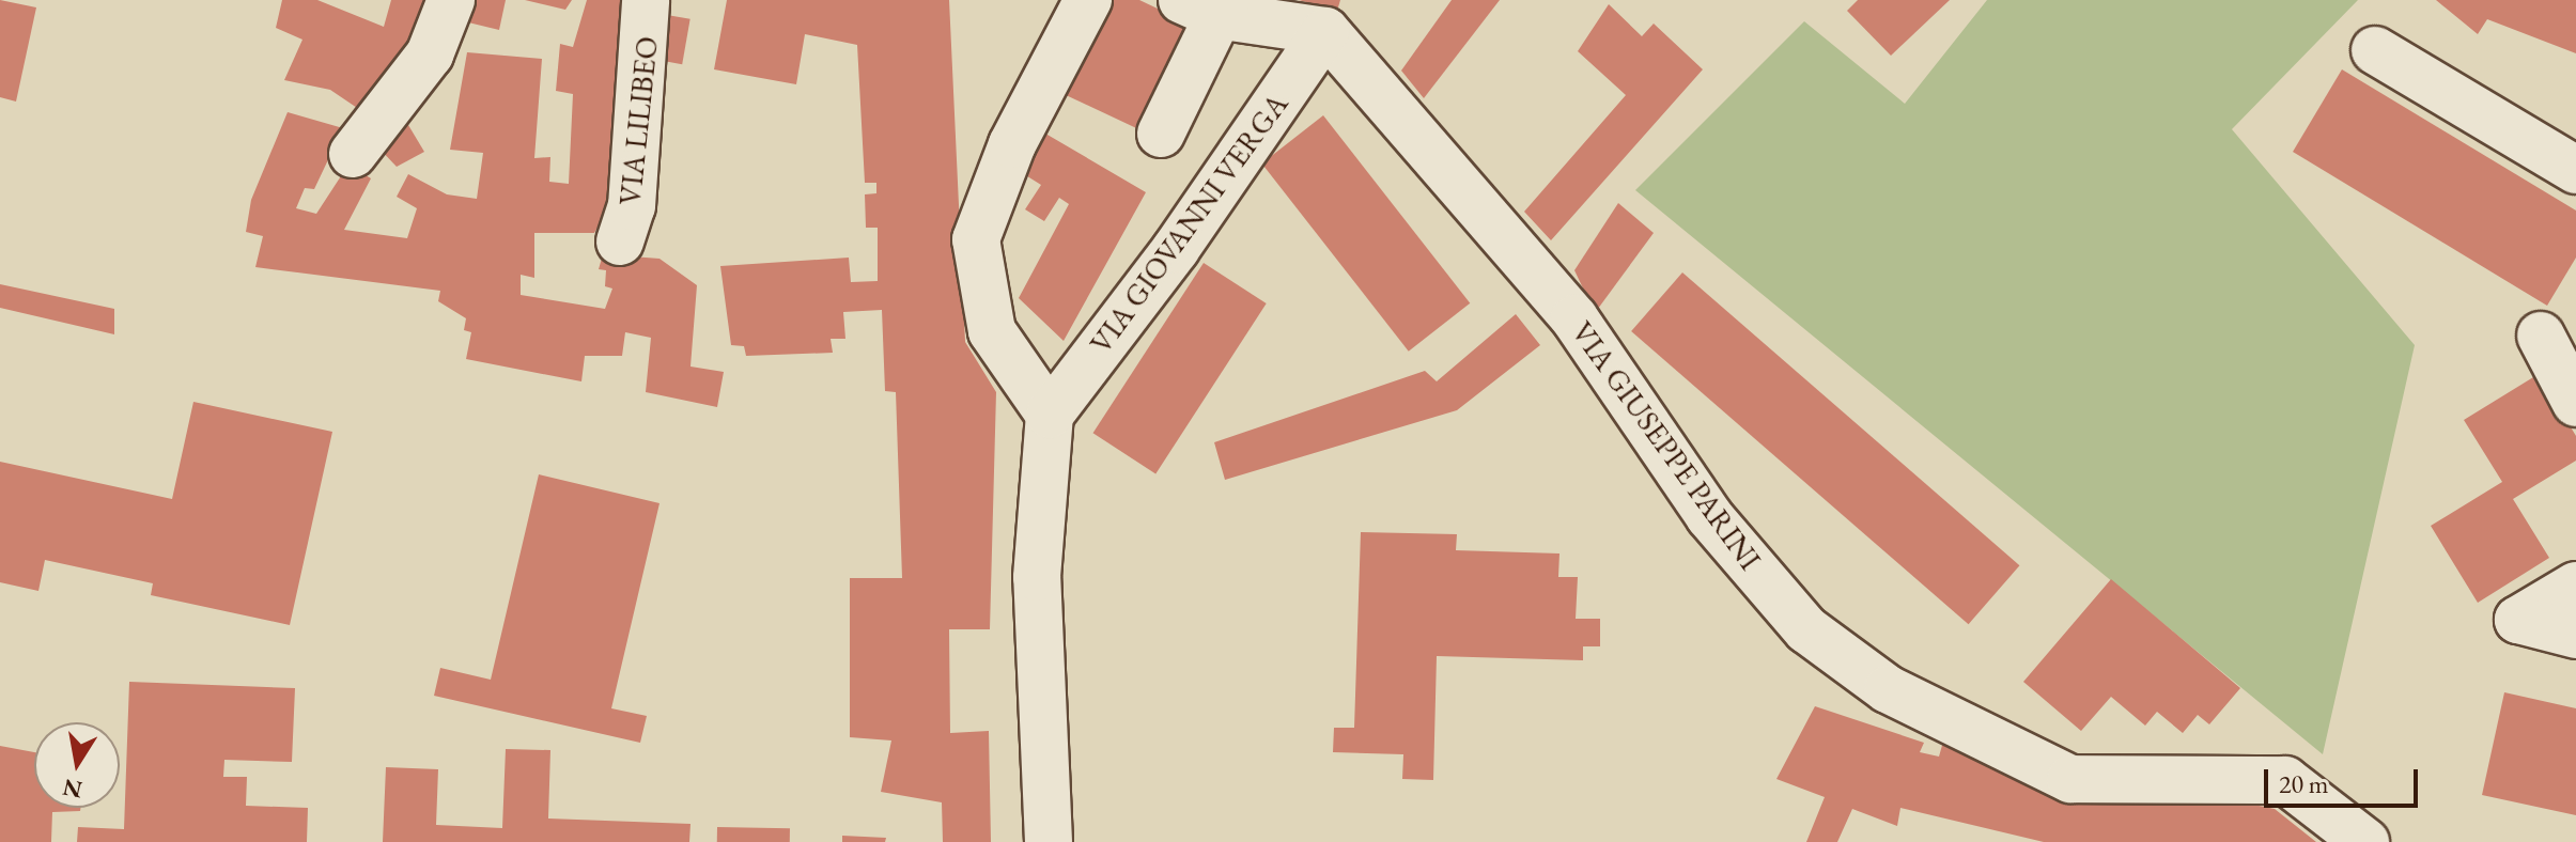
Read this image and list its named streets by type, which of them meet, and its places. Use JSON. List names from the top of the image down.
{
  "streets": {
    "street": ["VIA LILIBEO", "VIA GIOVANNI VERGA", "VIA GIUSEPPE PARINI"]
  },
  "crossings": [
    ["VIA GIOVANNI VERGA", "VIA GIUSEPPE PARINI"]
  ],
  "scale_bar": "20 m",
  "north": "bottom"
}
